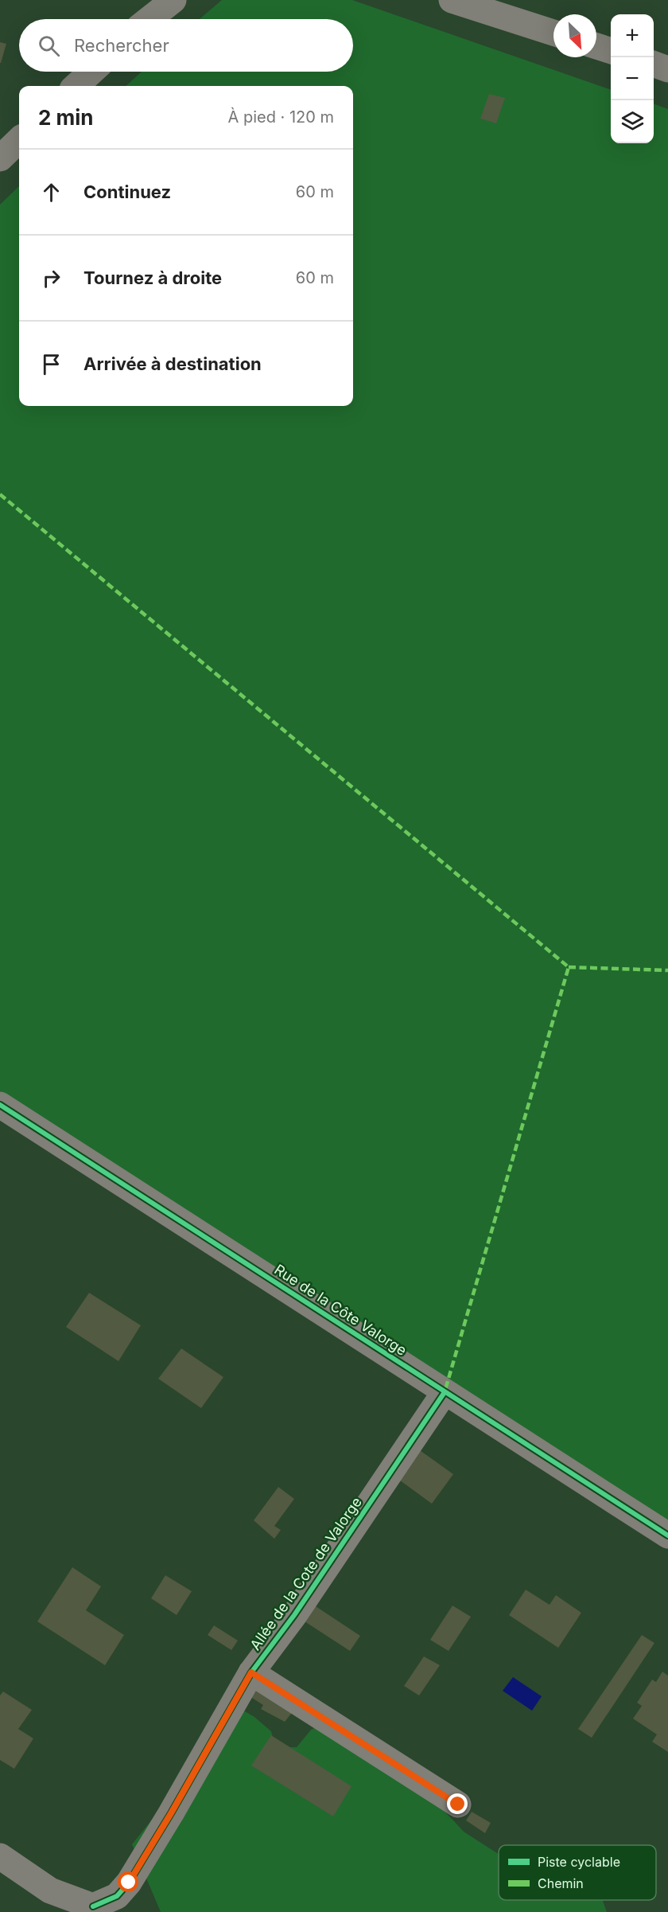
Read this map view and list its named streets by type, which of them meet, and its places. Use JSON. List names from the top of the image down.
{
  "streets": {
    "street": ["Rue de la Côte Valorge", "Allée de la Cote de Valorge"]
  },
  "crossings": [
    ["Rue de la Côte Valorge", "Allée de la Cote de Valorge"]
  ],
  "legend": ["Piste cyclable", "Chemin"],
  "north": "bottom right",
  "page": {
    "map_buttons": ["+", "−"],
    "search": "Rechercher",
    "heading": ["2 min", "À pied · 120 m"],
    "list": [
      ["Continuez", "60 m"],
      ["Tournez à droite", "60 m"],
      "Arrivée à destination"
    ]
  }
}
